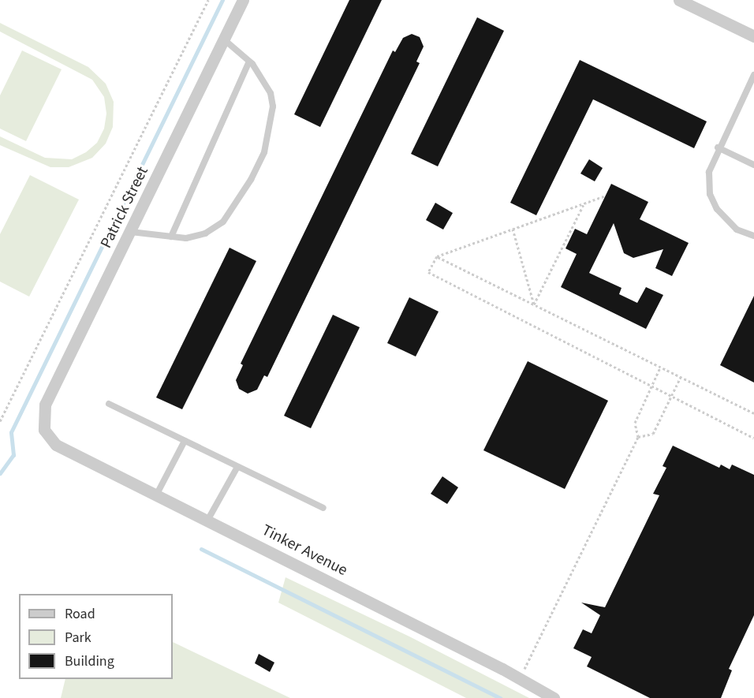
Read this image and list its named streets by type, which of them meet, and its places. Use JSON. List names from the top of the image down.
{
  "streets": {
    "street": ["Patrick Street", "Tinker Avenue"]
  },
  "crossings": [
    ["Patrick Street", "Tinker Avenue"]
  ],
  "legend": ["Road", "Park", "Building"]
}
